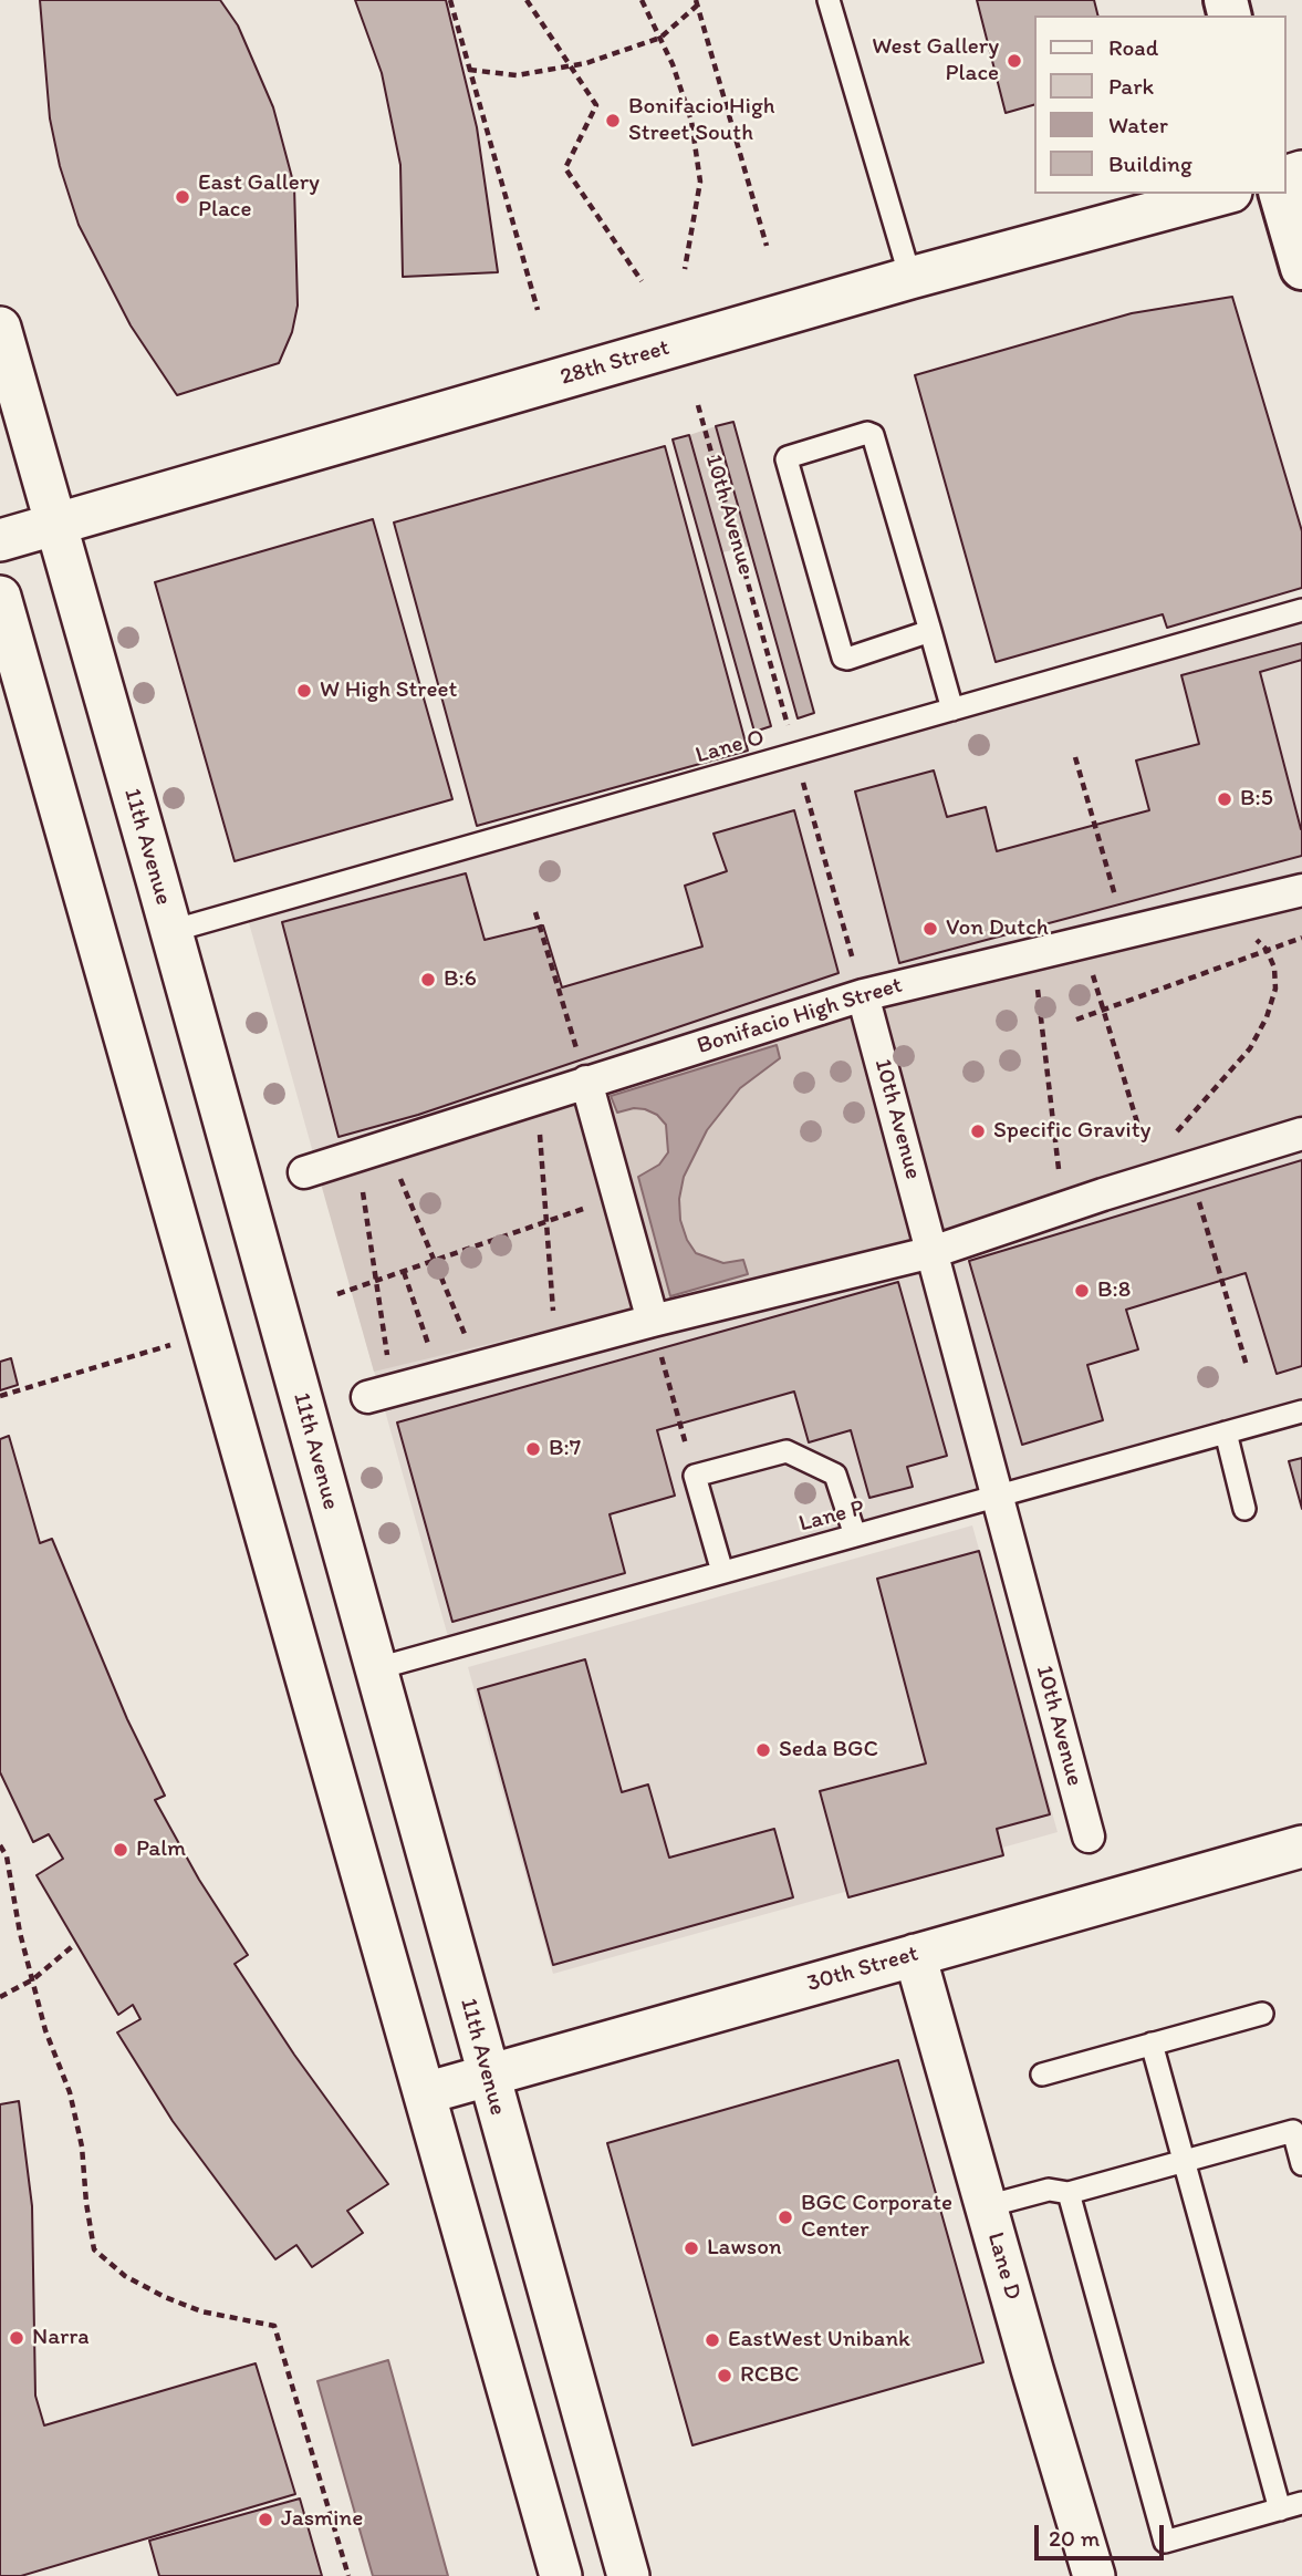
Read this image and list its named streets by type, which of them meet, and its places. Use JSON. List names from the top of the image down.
{
  "streets": {
    "street": [
      "28th Street",
      "10th Avenue",
      "11th Avenue",
      "Bonifacio High Street",
      "30th Street",
      "Lane D"
    ],
    "lane": ["Lane O", "Lane P"]
  },
  "crossings": [
    ["28th Street", "11th Avenue"],
    ["10th Avenue", "Lane O"],
    ["10th Avenue", "Bonifacio High Street"],
    ["10th Avenue", "Lane P"],
    ["Lane O", "11th Avenue"],
    ["11th Avenue", "Lane P"],
    ["11th Avenue", "30th Street"],
    ["30th Street", "Lane D"]
  ],
  "places": [
    "West Gallery Place",
    "Bonifacio High Street South",
    "East Gallery Place",
    "W High Street",
    "B:5",
    "Von Dutch",
    "B:6",
    "Specific Gravity",
    "B:8",
    "B:7",
    "Seda BGC",
    "Palm",
    "BGC Corporate Center",
    "Lawson",
    "Narra",
    "EastWest Unibank",
    "RCBC",
    "Jasmine"
  ],
  "legend": [
    "Road",
    "Park",
    "Water",
    "Building"
  ],
  "scale_bar": "20 m"
}
